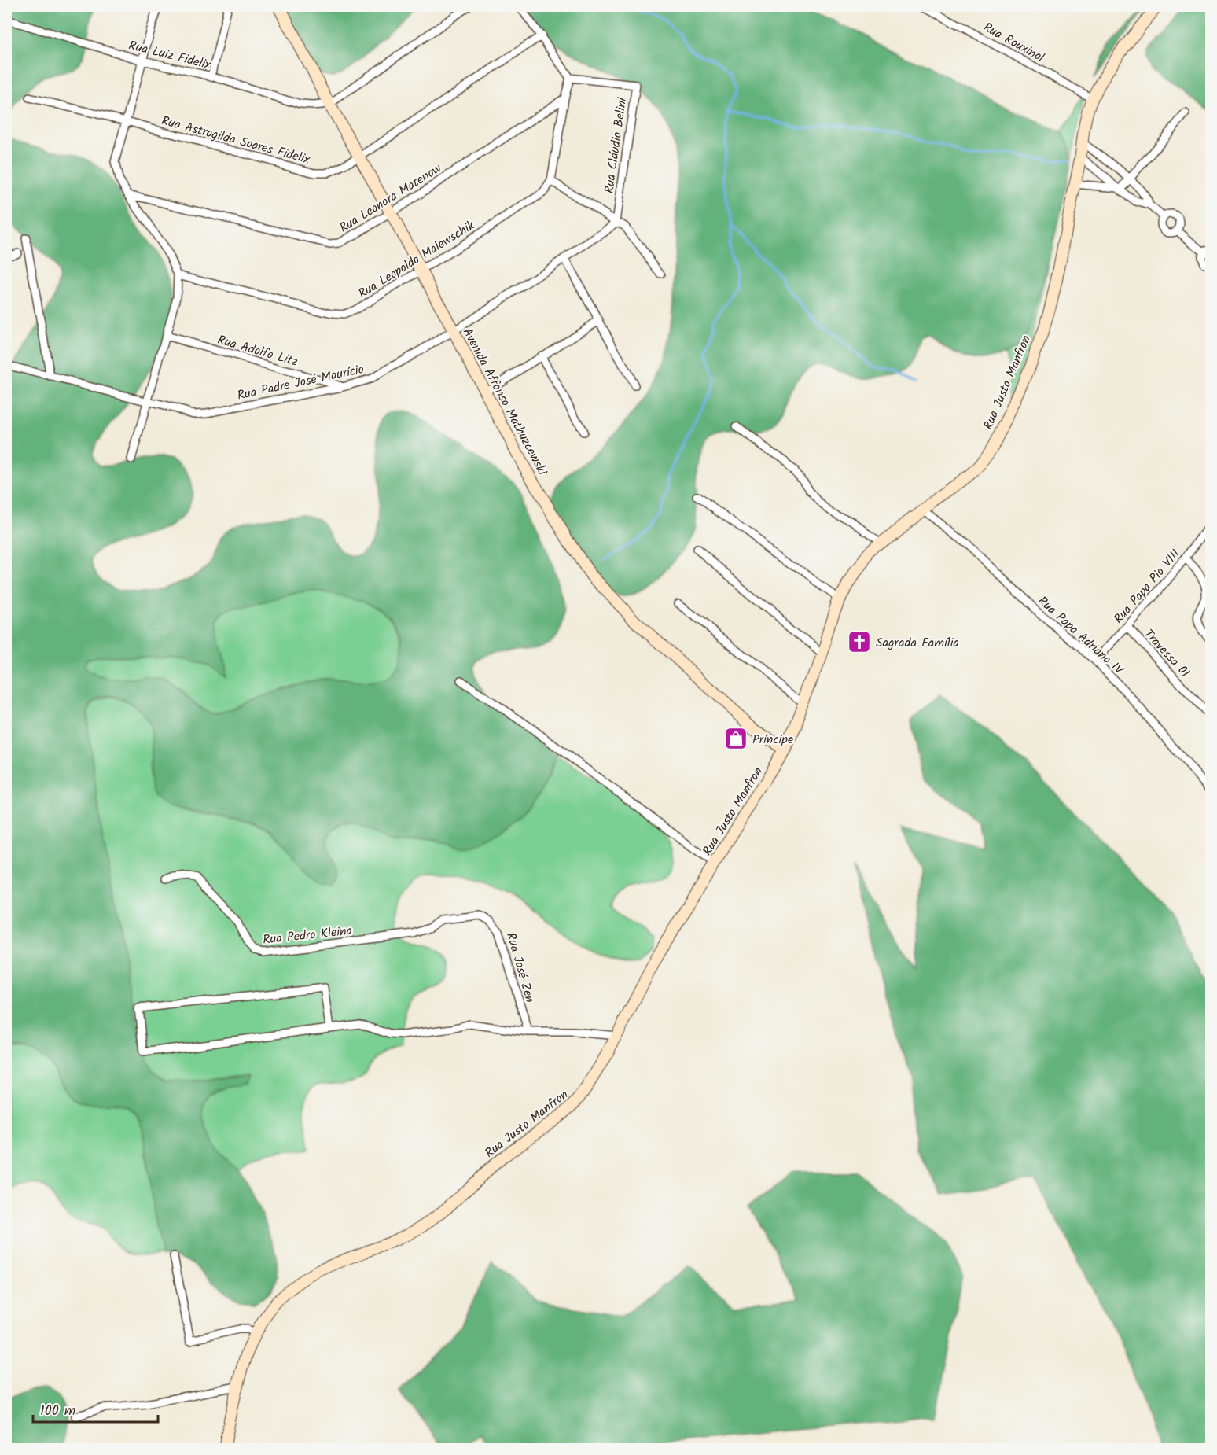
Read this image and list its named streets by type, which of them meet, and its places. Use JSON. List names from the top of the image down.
{
  "streets": {
    "main road": ["Rua Justo Manfron", "Avenida Affonso Mathuzcewski"],
    "street": [
      "Rua Rouxinol",
      "Rua Luiz Fidelix",
      "Rua Astrogilda Soares Fidelix",
      "Rua Cláudio Belini",
      "Rua Leonora Matenow",
      "Rua Leopoldo Malewschik",
      "Rua Adolfo Litz",
      "Rua Padre José Maurício",
      "Rua Papa Pio VIII",
      "Rua Papa Adriano IV",
      "Travessa 01",
      "Rua Pedro Kleina",
      "Rua José Zen"
    ]
  },
  "crossings": [
    ["Rua Rouxinol", "Rua Justo Manfron"],
    ["Rua Luiz Fidelix", "Avenida Affonso Mathuzcewski"],
    ["Rua Astrogilda Soares Fidelix", "Avenida Affonso Mathuzcewski"],
    ["Rua Cláudio Belini", "Rua Padre José Maurício"],
    ["Rua Leonora Matenow", "Avenida Affonso Mathuzcewski"],
    ["Rua Leopoldo Malewschik", "Avenida Affonso Mathuzcewski"],
    ["Rua Adolfo Litz", "Rua Padre José Maurício"],
    ["Rua Padre José Maurício", "Avenida Affonso Mathuzcewski"],
    ["Rua Justo Manfron", "Avenida Affonso Mathuzcewski"],
    ["Rua Justo Manfron", "Rua Papa Adriano IV"],
    ["Rua Papa Pio VIII", "Rua Papa Adriano IV"],
    ["Rua Papa Pio VIII", "Travessa 01"],
    ["Rua Pedro Kleina", "Rua José Zen"]
  ],
  "places": {
    "church": ["Sagrada Família"],
    "shop": ["Príncipe"]
  },
  "scale_bar": "100 m"
}
